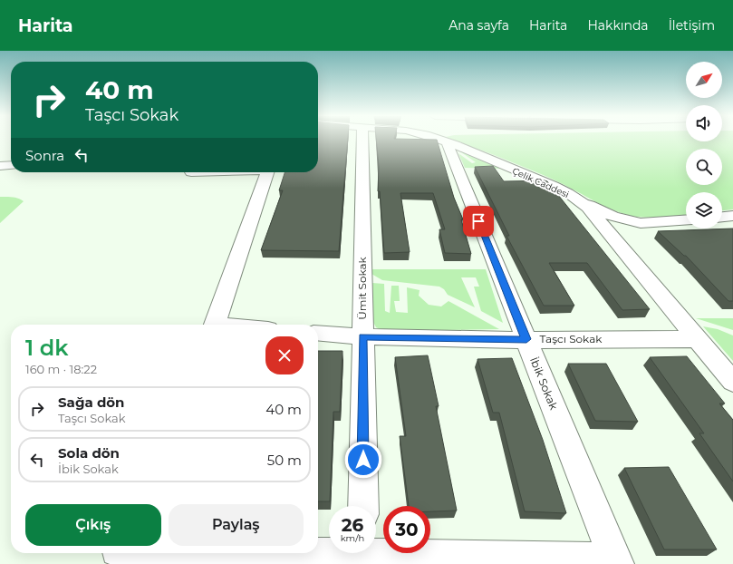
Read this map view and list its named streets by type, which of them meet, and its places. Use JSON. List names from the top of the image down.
{
  "streets": {
    "street": [
      "Çelik Caddesi",
      "Ümit Sokak",
      "Taşcı Sokak",
      "İbik Sokak"
    ]
  },
  "crossings": [
    ["Çelik Caddesi", "Taşcı Sokak"],
    ["Çelik Caddesi", "İbik Sokak"],
    ["Ümit Sokak", "Taşcı Sokak"],
    ["Taşcı Sokak", "İbik Sokak"]
  ],
  "north": "top right",
  "page": {
    "header": "Harita",
    "nav": [
      "Ana sayfa",
      "Harita",
      "Hakkında",
      "İletişim"
    ],
    "turn": ["40 m", "Taşcı Sokak"],
    "then": "Sonra",
    "heading": ["1 dk", "160 m · 18:22"],
    "list": [
      {
        "name": "Sağa dön",
        "note": "Taşcı Sokak",
        "value": "40 m"
      },
      {
        "name": "Sola dön",
        "note": "İbik Sokak",
        "value": "50 m"
      }
    ],
    "buttons": ["Çıkış", "Paylaş"],
    "speed": "26 km/h",
    "limit": "30"
  }
}
